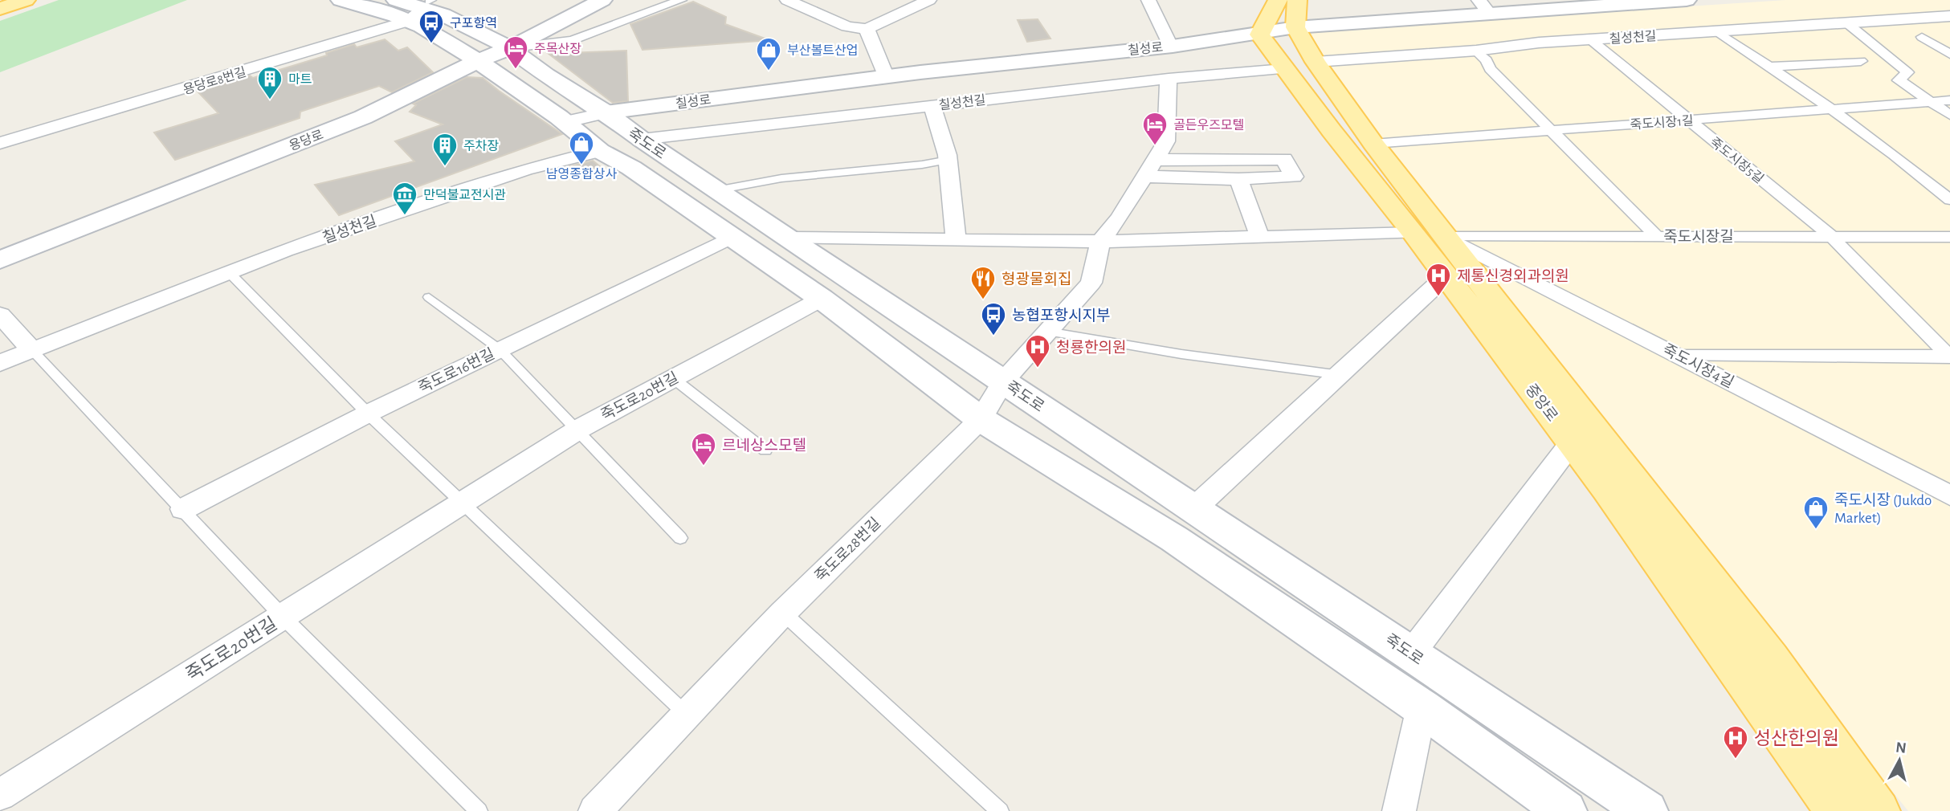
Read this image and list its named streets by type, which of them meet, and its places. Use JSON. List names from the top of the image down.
{
  "streets": {
    "main road": [
      "칠성로",
      "용당로",
      "죽도로",
      "중앙로"
    ],
    "street": [
      "칠성천길",
      "용당로8번길",
      "죽도시장1길",
      "죽도시장5길",
      "죽도시장길",
      "죽도시장4길",
      "죽도로16번길",
      "죽도로20번길",
      "죽도로28번길"
    ]
  },
  "crossings": [
    ["칠성천길", "죽도로"],
    ["칠성천길", "죽도시장5길"],
    ["칠성천길", "중앙로"],
    ["칠성로", "죽도로"],
    ["칠성로", "중앙로"],
    ["용당로8번길", "죽도로"],
    ["죽도시장1길", "죽도시장5길"],
    ["죽도시장1길", "중앙로"],
    ["용당로", "죽도로"],
    ["죽도로", "죽도로16번길"],
    ["죽도로", "죽도로20번길"],
    ["죽도로", "죽도로28번길"],
    ["죽도시장5길", "죽도시장길"],
    ["죽도시장길", "죽도시장4길"],
    ["죽도시장길", "중앙로"],
    ["죽도시장4길", "중앙로"]
  ],
  "places": {
    "bus stop": ["구포항역", "농협포항시지부"],
    "hotel": ["주목산장", "골든우즈모텔", "르네상스모텔"],
    "shop": ["부산볼트산업", "남영종합상사", "죽도시장 (Jukdo Market)"],
    "building": ["마트", "주차장"],
    "museum": ["만덕불교전시관"],
    "hospital": ["제통신경외과의원", "청룡한의원", "성산한의원"],
    "restaurant": ["형광물회집"]
  },
  "north": "top"
}
